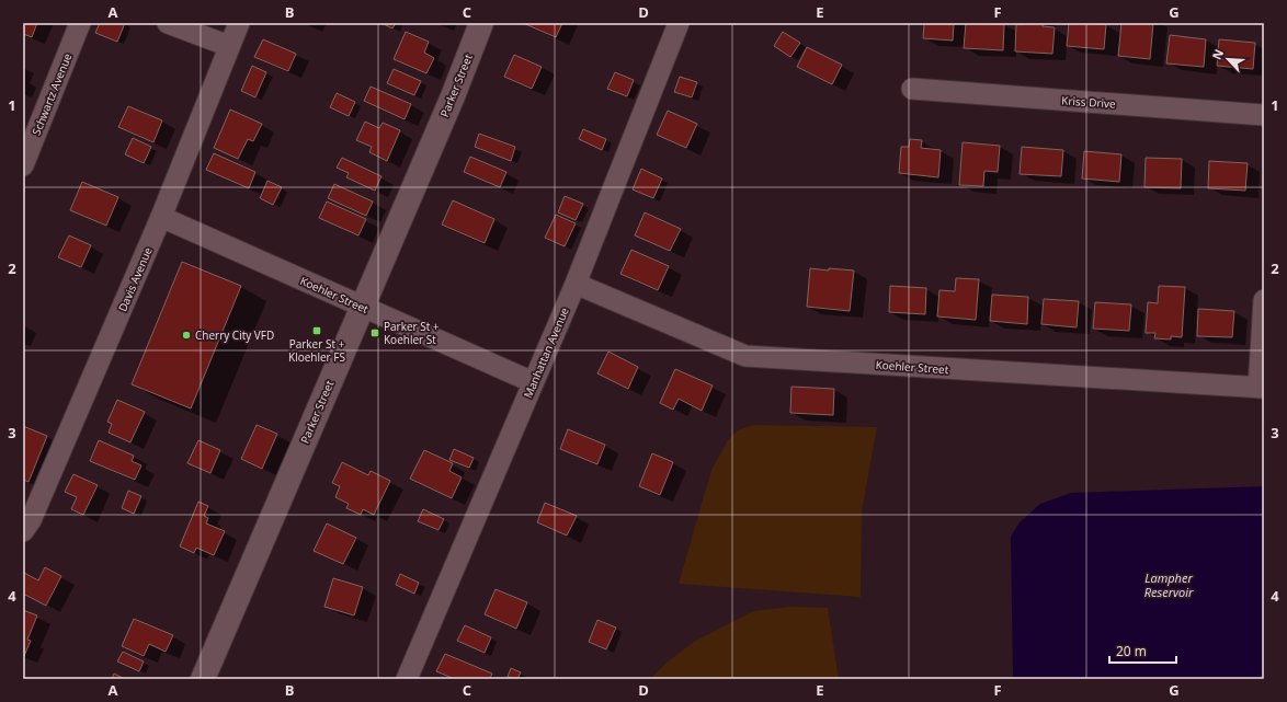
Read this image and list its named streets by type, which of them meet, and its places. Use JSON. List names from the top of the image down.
{
  "streets": {
    "street": [
      "Parker Street",
      "Schwartz Avenue",
      "Kriss Drive",
      "Davis Avenue",
      "Koehler Street",
      "Manhattan Avenue"
    ]
  },
  "crossings": [
    ["Parker Street", "Koehler Street"],
    ["Davis Avenue", "Koehler Street"],
    ["Koehler Street", "Manhattan Avenue"]
  ],
  "water": ["Lampher Reservoir"],
  "places": {
    "transit": ["Parker St + Kloehler FS", "Parker St + Koehler St"],
    "other": ["Cherry City VFD"]
  },
  "scale_bar": "20 m",
  "north": "top left",
  "grid": {
    "columns": [
      "A",
      "B",
      "C",
      "D",
      "E",
      "F",
      "G"
    ],
    "rows": [
      "1",
      "2",
      "3",
      "4"
    ]
  }
}
